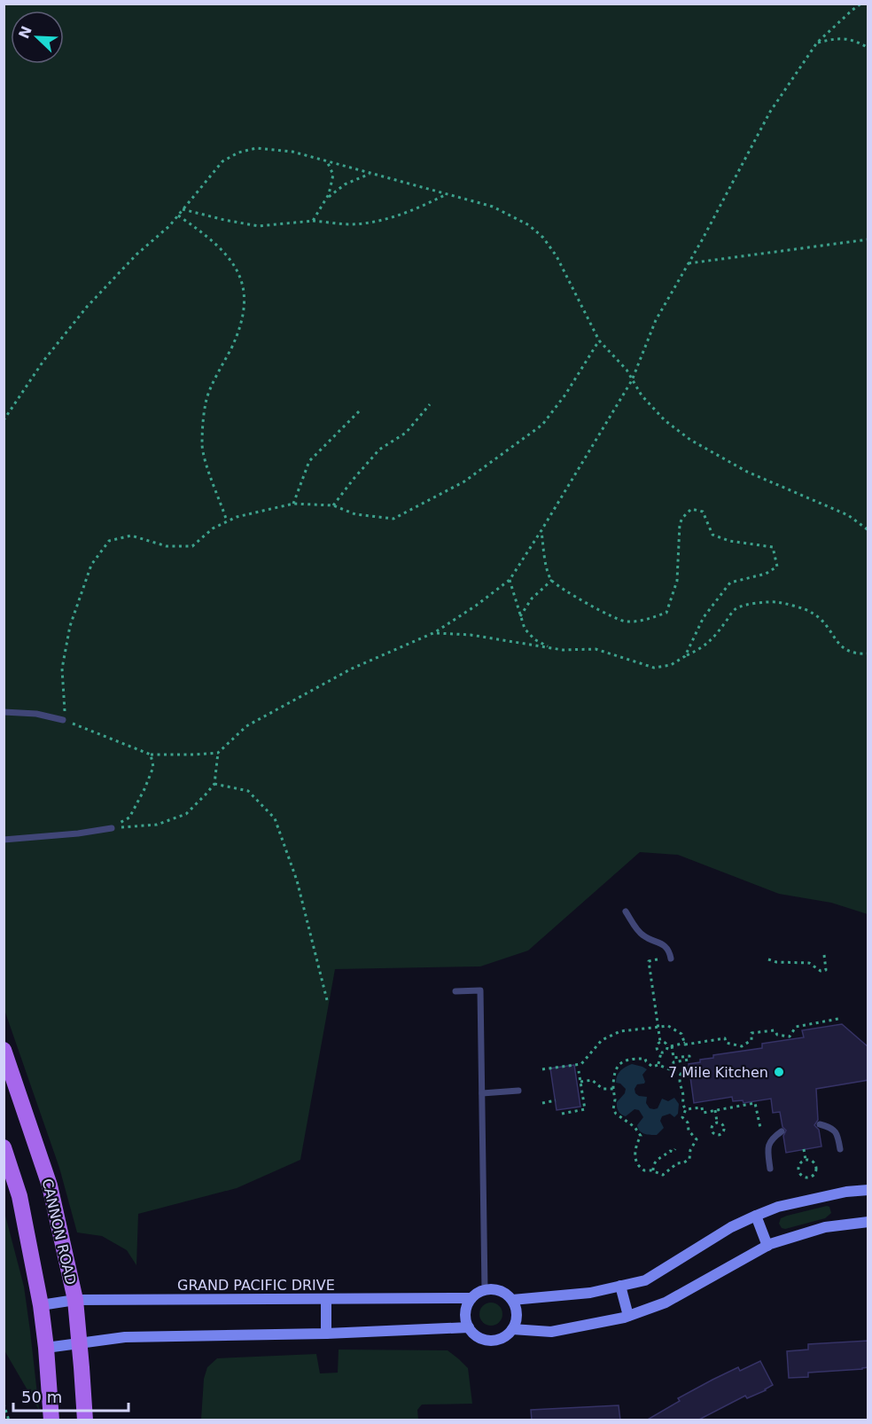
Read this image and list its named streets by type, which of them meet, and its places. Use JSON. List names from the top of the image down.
{
  "streets": {
    "main road": ["CANNON ROAD"],
    "street": ["GRAND PACIFIC DRIVE"]
  },
  "crossings": [
    ["CANNON ROAD", "GRAND PACIFIC DRIVE"]
  ],
  "places": ["7 Mile Kitchen"],
  "scale_bar": "50 m",
  "north": "top left"
}
